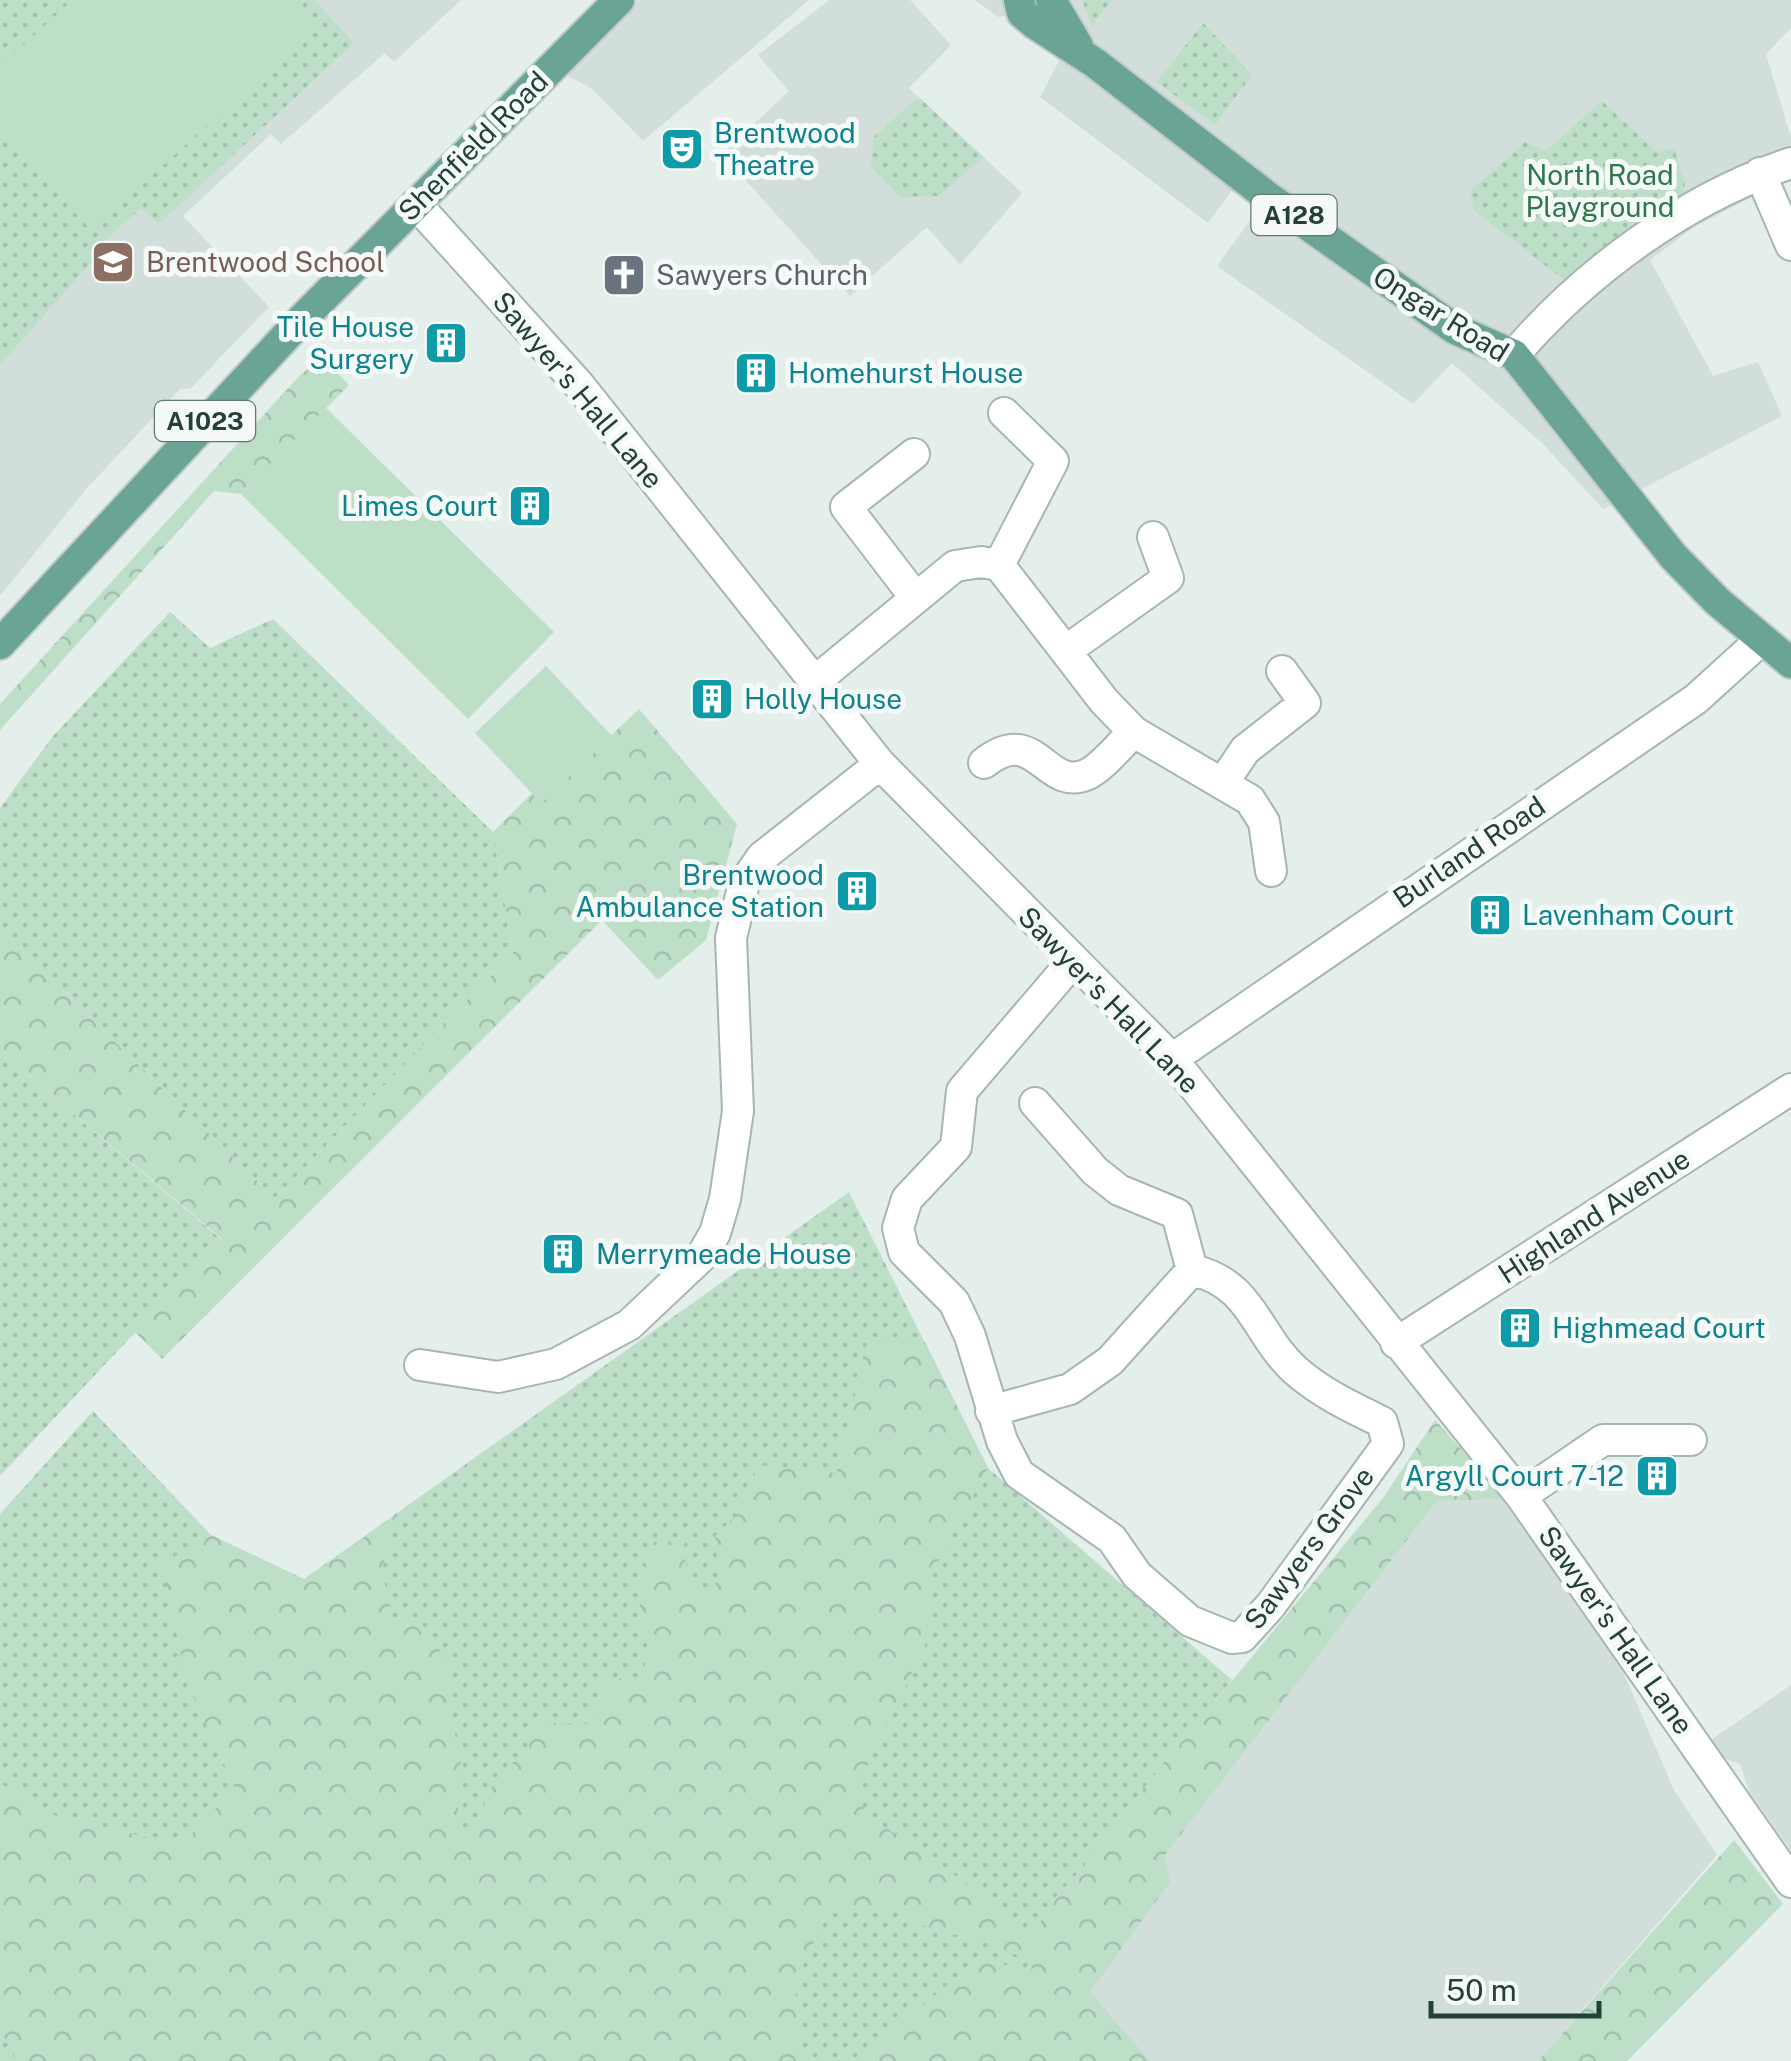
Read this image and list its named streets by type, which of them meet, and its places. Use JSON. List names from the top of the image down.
{
  "streets": {
    "main road": [
      "Shenfield Road",
      "A128",
      "Ongar Road",
      "A1023"
    ],
    "street": [
      "Sawyer's Hall Lane",
      "Burland Road",
      "Highland Avenue",
      "Sawyers Grove"
    ]
  },
  "crossings": [
    ["Shenfield Road", "Sawyer's Hall Lane"],
    ["Ongar Road", "Burland Road"],
    ["Sawyer's Hall Lane", "Burland Road"],
    ["Sawyer's Hall Lane", "Highland Avenue"],
    ["Sawyer's Hall Lane", "Sawyers Grove"]
  ],
  "parks": ["North Road Playground"],
  "places": {
    "theatre": ["Brentwood Theatre"],
    "school or university": ["Brentwood School"],
    "church": ["Sawyers Church"],
    "building": [
      "Tile House Surgery",
      "Homehurst House",
      "Limes Court",
      "Holly House",
      "Brentwood Ambulance Station",
      "Lavenham Court",
      "Merrymeade House",
      "Highmead Court",
      "Argyll Court 7-12"
    ]
  },
  "scale_bar": "50 m"
}
